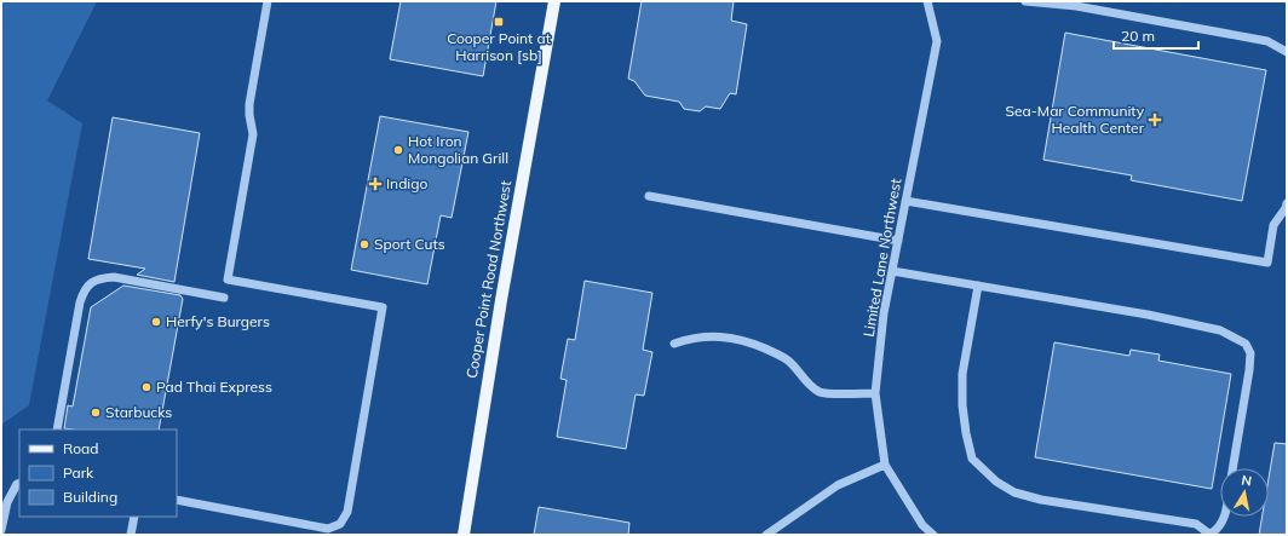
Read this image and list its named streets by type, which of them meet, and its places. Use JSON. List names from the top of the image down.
{
  "streets": {
    "main road": ["Cooper Point Road Northwest"],
    "street": ["Limited Lane Northwest"]
  },
  "places": {
    "transit": ["Cooper Point at Harrison [sb]"],
    "health": ["Sea-Mar Community Health Center", "Indigo"],
    "other": [
      "Hot Iron Mongolian Grill",
      "Sport Cuts",
      "Herfy's Burgers",
      "Pad Thai Express",
      "Starbucks"
    ]
  },
  "legend": ["Road", "Park", "Building"],
  "scale_bar": "20 m",
  "north": "top"
}
